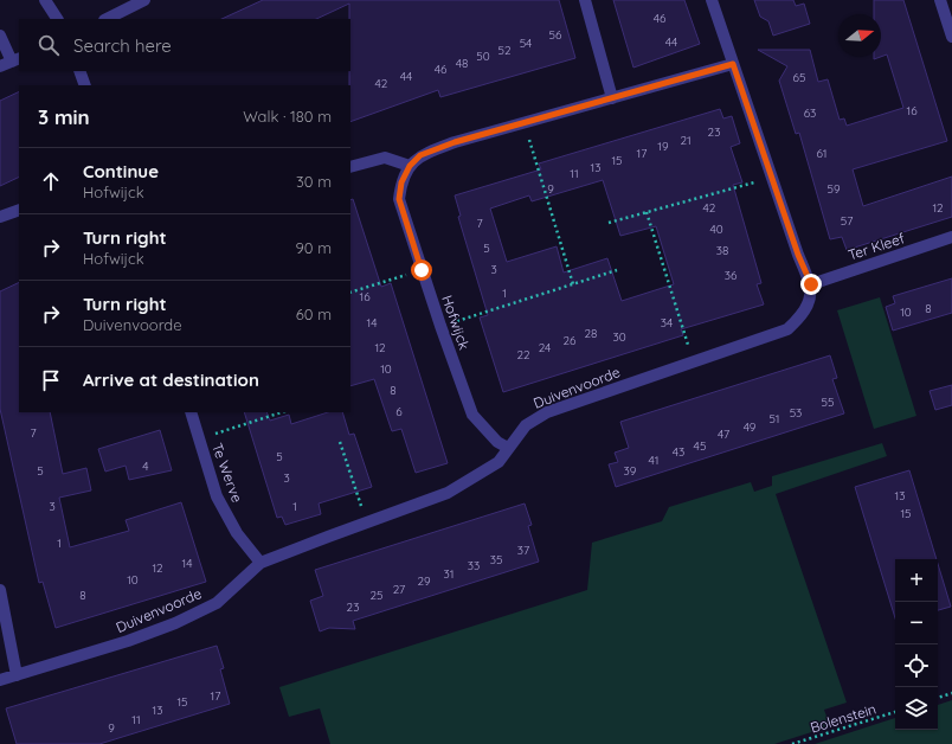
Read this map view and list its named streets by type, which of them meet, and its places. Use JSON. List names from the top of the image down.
{
  "streets": {
    "street": [
      "Ter Kleef",
      "Hofwijck",
      "Duivenvoorde",
      "Te Werve"
    ],
    "path": ["Bolenstein"]
  },
  "crossings": [
    ["Ter Kleef", "Duivenvoorde"],
    ["Hofwijck", "Duivenvoorde"],
    ["Duivenvoorde", "Te Werve"]
  ],
  "house_numbers": [
    "46",
    "56",
    "44",
    "54",
    "52",
    "50",
    "48",
    "46",
    "44",
    "65",
    "42",
    "16",
    "63",
    "23",
    "21",
    "19",
    "17",
    "61",
    "15",
    "13",
    "11",
    "9",
    "59",
    "42",
    "12",
    "57",
    "7",
    "40",
    "5",
    "38",
    "3",
    "36",
    "1",
    "16",
    "8",
    "10",
    "14",
    "34",
    "28",
    "30",
    "26",
    "12",
    "24",
    "22",
    "10",
    "8",
    "55",
    "6",
    "53",
    "51",
    "49",
    "7",
    "47",
    "45",
    "43",
    "5",
    "41",
    "4",
    "5",
    "39",
    "3",
    "13",
    "3",
    "1",
    "15",
    "1",
    "37",
    "35",
    "14",
    "33",
    "12",
    "31",
    "10",
    "29",
    "27",
    "8",
    "25",
    "23",
    "17",
    "15",
    "13",
    "11",
    "9"
  ],
  "north": "right",
  "page": {
    "search": "Search here",
    "heading": ["3 min", "Walk · 180 m"],
    "list": [
      ["Continue", "Hofwijck", "30 m"],
      ["Turn right", "Hofwijck", "90 m"],
      ["Turn right", "Duivenvoorde", "60 m"],
      "Arrive at destination"
    ],
    "map_buttons": ["+", "−"]
  }
}
